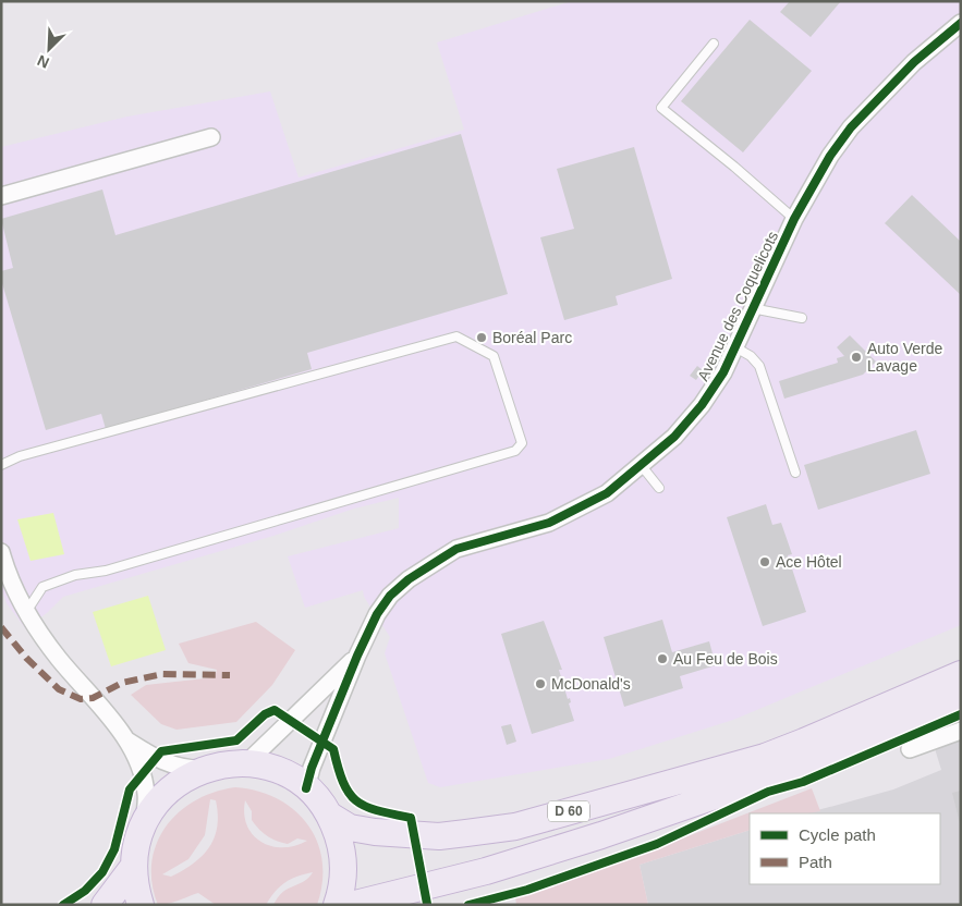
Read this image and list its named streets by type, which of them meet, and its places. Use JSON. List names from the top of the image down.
{
  "streets": {
    "main road": ["D 60"],
    "street": ["Avenue des Coquelicots"]
  },
  "places": [
    "Boréal Parc",
    "Auto Verde Lavage",
    "Ace Hôtel",
    "Au Feu de Bois",
    "McDonald's"
  ],
  "legend": ["Cycle path", "Path"],
  "north": "bottom left"
}
